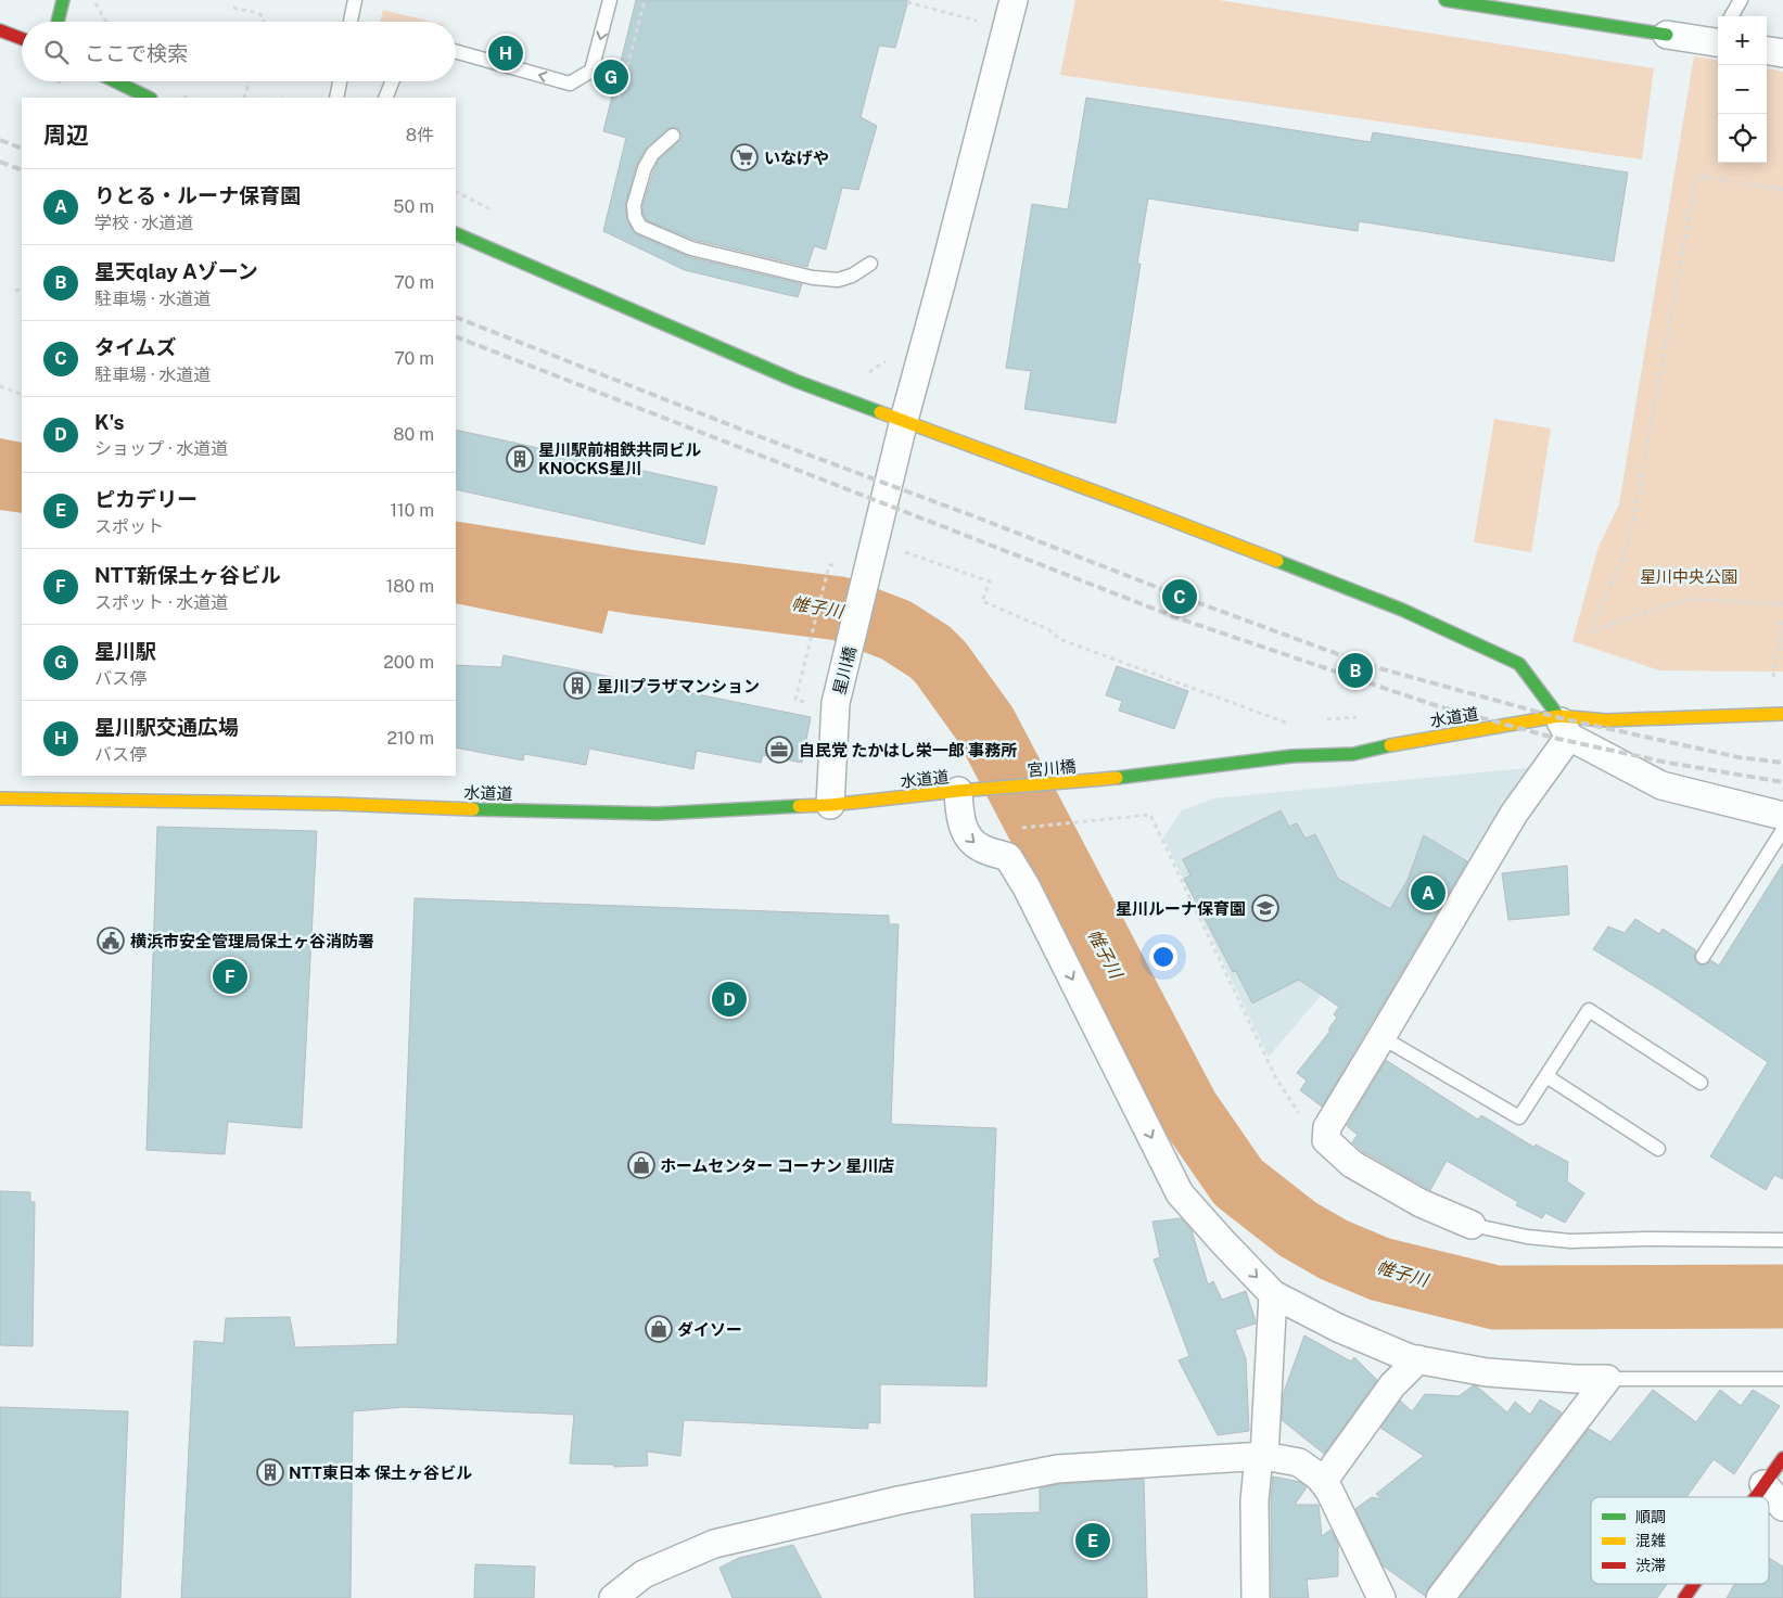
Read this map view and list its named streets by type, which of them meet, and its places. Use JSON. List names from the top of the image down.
{
  "streets": {
    "street": ["星川橋", "水道道", "宮川橋"]
  },
  "crossings": [
    ["星川橋", "水道道"],
    ["水道道", "宮川橋"]
  ],
  "water": ["帷子川"],
  "parks": ["星川中央公園"],
  "places": {
    "supermarket": ["いなげや"],
    "building": ["星川駅前相鉄共同ビル KNOCKS星川", "星川プラザマンション", "NTT東日本 保土ヶ谷ビル"],
    "office": ["自民党 たかはし栄一郎 事務所"],
    "school or university": ["星川ルーナ保育園"],
    "public building": ["横浜市安全管理局保土ヶ谷消防署"],
    "shop": ["ホームセンター コーナン 星川店", "ダイソー"]
  },
  "legend": ["順調", "混雑", "渋滞"],
  "page": {
    "map_buttons": ["+", "−"],
    "search": "ここで検索",
    "pins": [
      "H",
      "G",
      "C",
      "B",
      "A",
      "F",
      "D",
      "E"
    ],
    "heading": ["周辺", "8件"],
    "list": [
      {
        "mark": "A",
        "name": "りとる・ルーナ保育園",
        "note": "学校 · 水道道",
        "value": "50 m"
      },
      {
        "mark": "B",
        "name": "星天qlay Aゾーン",
        "note": "駐車場 · 水道道",
        "value": "70 m"
      },
      {
        "mark": "C",
        "name": "タイムズ",
        "note": "駐車場 · 水道道",
        "value": "70 m"
      },
      {
        "mark": "D",
        "name": "K's",
        "note": "ショップ · 水道道",
        "value": "80 m"
      },
      {
        "mark": "E",
        "name": "ピカデリー",
        "note": "スポット",
        "value": "110 m"
      },
      {
        "mark": "F",
        "name": "NTT新保土ヶ谷ビル",
        "note": "スポット · 水道道",
        "value": "180 m"
      },
      {
        "mark": "G",
        "name": "星川駅",
        "note": "バス停",
        "value": "200 m"
      },
      {
        "mark": "H",
        "name": "星川駅交通広場",
        "note": "バス停",
        "value": "210 m"
      }
    ]
  }
}
